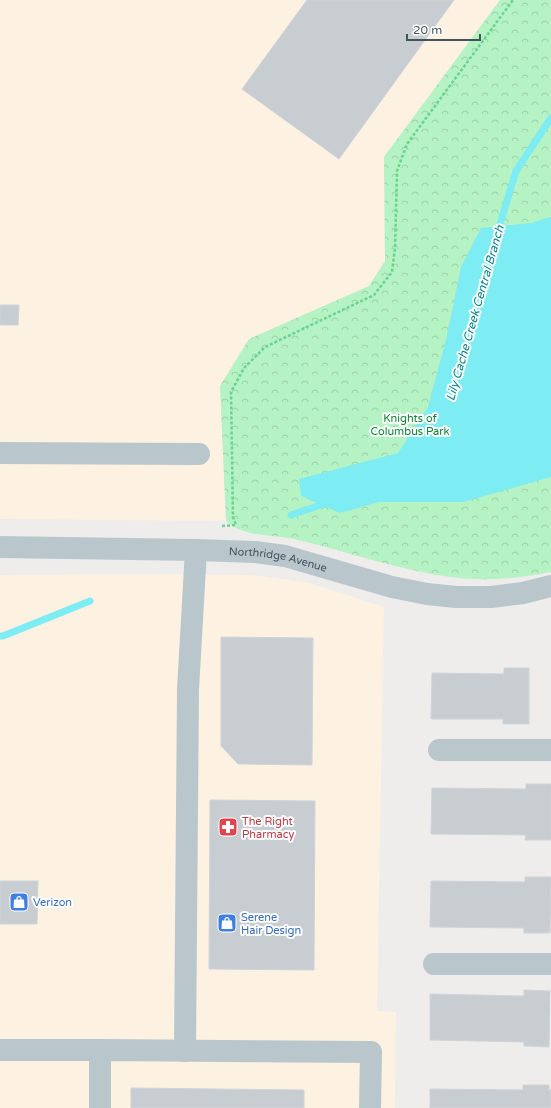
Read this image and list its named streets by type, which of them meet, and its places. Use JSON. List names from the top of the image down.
{
  "streets": {
    "street": ["Northridge Avenue"]
  },
  "water": ["Lily Cache Creek Central Branch"],
  "parks": ["Knights of Columbus Park"],
  "places": {
    "pharmacy": ["The Right Pharmacy"],
    "shop": ["Verizon", "Serene Hair Design"]
  },
  "scale_bar": "20 m"
}
